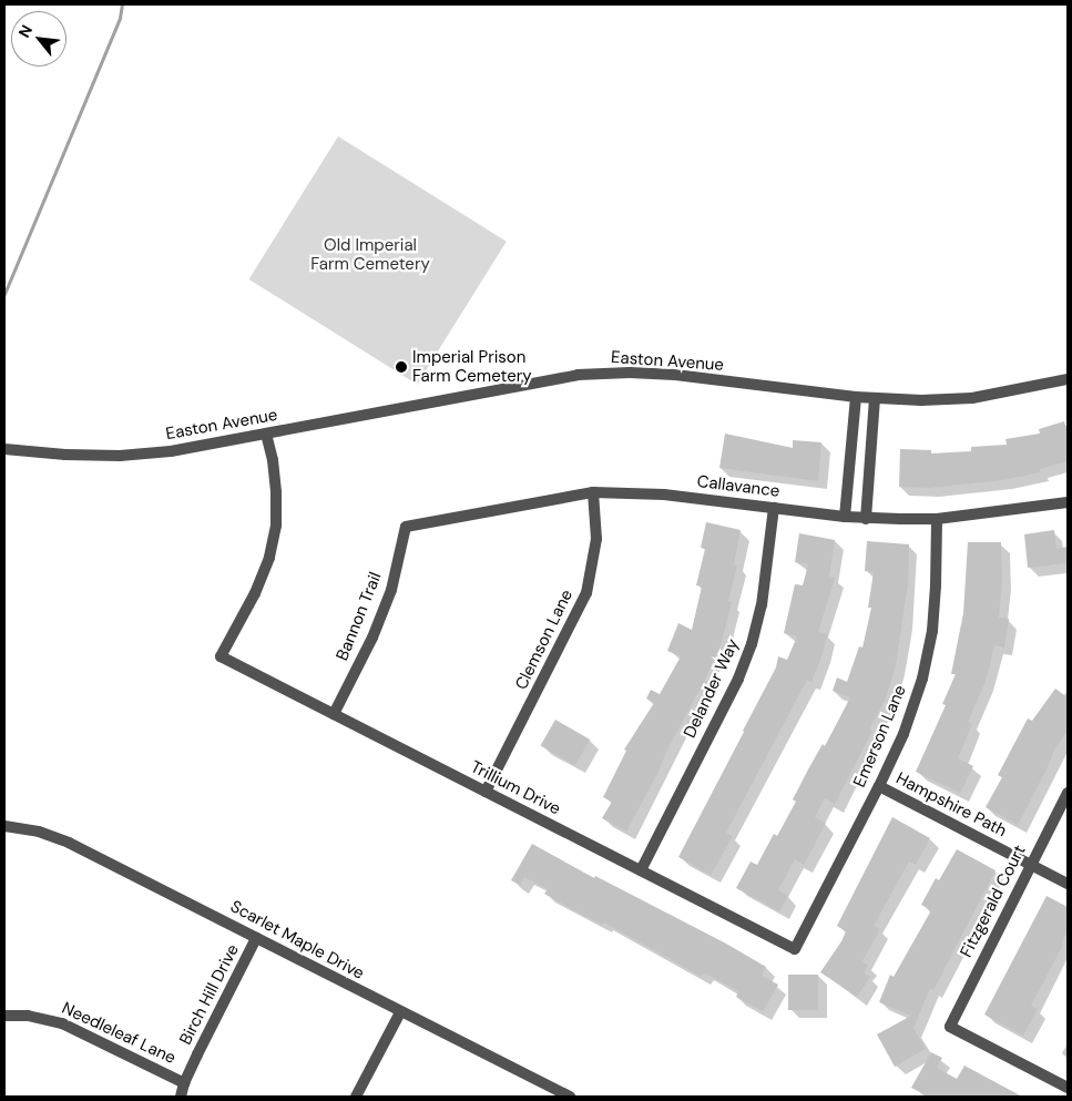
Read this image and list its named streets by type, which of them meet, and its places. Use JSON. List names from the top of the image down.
{
  "streets": {
    "street": [
      "Easton Avenue",
      "Callavance",
      "Bannon Trail",
      "Clemson Lane",
      "Delander Way",
      "Emerson Lane",
      "Trillium Drive",
      "Hampshire Path",
      "Fitzgerald Court",
      "Scarlet Maple Drive",
      "Birch Hill Drive",
      "Needleleaf Lane"
    ]
  },
  "crossings": [
    ["Easton Avenue", "Trillium Drive"],
    ["Callavance", "Bannon Trail"],
    ["Callavance", "Clemson Lane"],
    ["Callavance", "Delander Way"],
    ["Callavance", "Emerson Lane"],
    ["Bannon Trail", "Trillium Drive"],
    ["Clemson Lane", "Trillium Drive"],
    ["Delander Way", "Trillium Drive"],
    ["Emerson Lane", "Trillium Drive"],
    ["Emerson Lane", "Hampshire Path"],
    ["Hampshire Path", "Fitzgerald Court"],
    ["Scarlet Maple Drive", "Birch Hill Drive"],
    ["Birch Hill Drive", "Needleleaf Lane"]
  ],
  "parks": ["Old Imperial Farm Cemetery"],
  "places": ["Imperial Prison Farm Cemetery"],
  "north": "top left"
}
